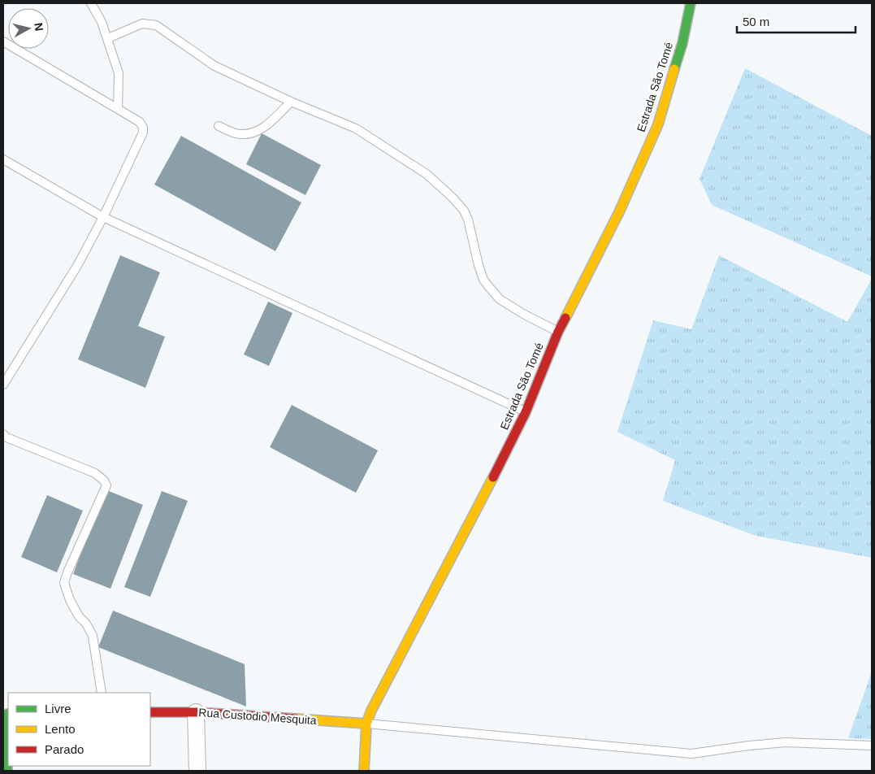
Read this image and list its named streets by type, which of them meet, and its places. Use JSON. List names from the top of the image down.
{
  "streets": {
    "street": ["Estrada São Tomé", "Rua Custodio Mesquita"]
  },
  "crossings": [
    ["Estrada São Tomé", "Rua Custodio Mesquita"]
  ],
  "legend": ["Livre", "Lento", "Parado"],
  "scale_bar": "50 m",
  "north": "right"
}
